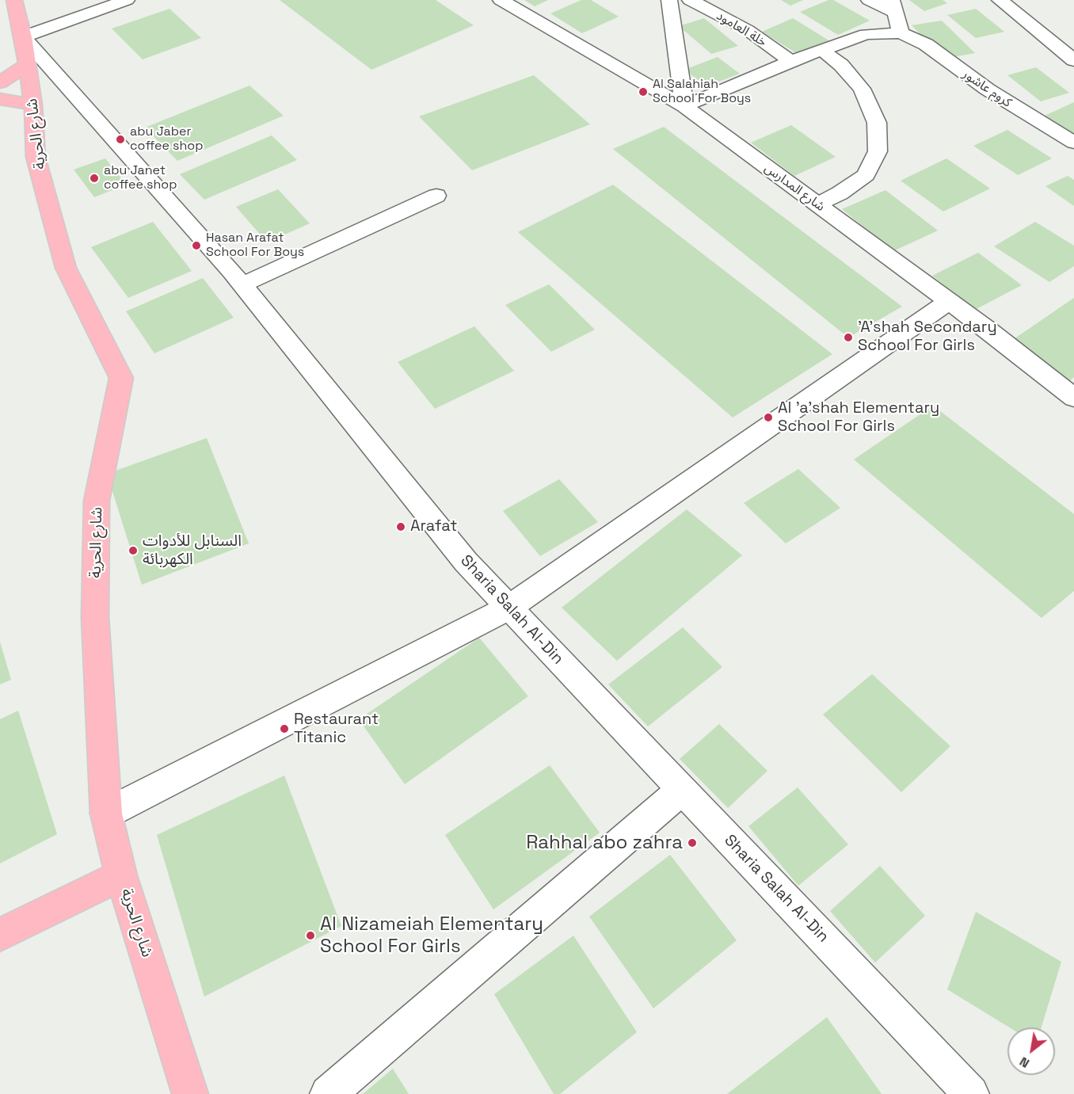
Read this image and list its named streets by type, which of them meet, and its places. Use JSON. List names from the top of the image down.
{
  "streets": {
    "main road": ["شارع الحرية"],
    "street": [
      "خلة العامود",
      "كروم عاشور",
      "شارع المدارس",
      "Sharia Salah Al-Din"
    ]
  },
  "crossings": [
    ["شارع الحرية", "Sharia Salah Al-Din"]
  ],
  "places": [
    "Al Salahiah School For Boys",
    "abu Jaber coffee shop",
    "abu Janet coffee shop",
    "Hasan Arafat School For Boys",
    "'A'shah Secondary School For Girls",
    "Al 'a'shah Elementary School For Girls",
    "Arafat",
    "السنابل للأدوات الكهربائة",
    "Restaurant Titanic",
    "Rahhal abo zahra",
    "Al Nizameiah Elementary School For Girls"
  ],
  "north": "bottom left"
}
